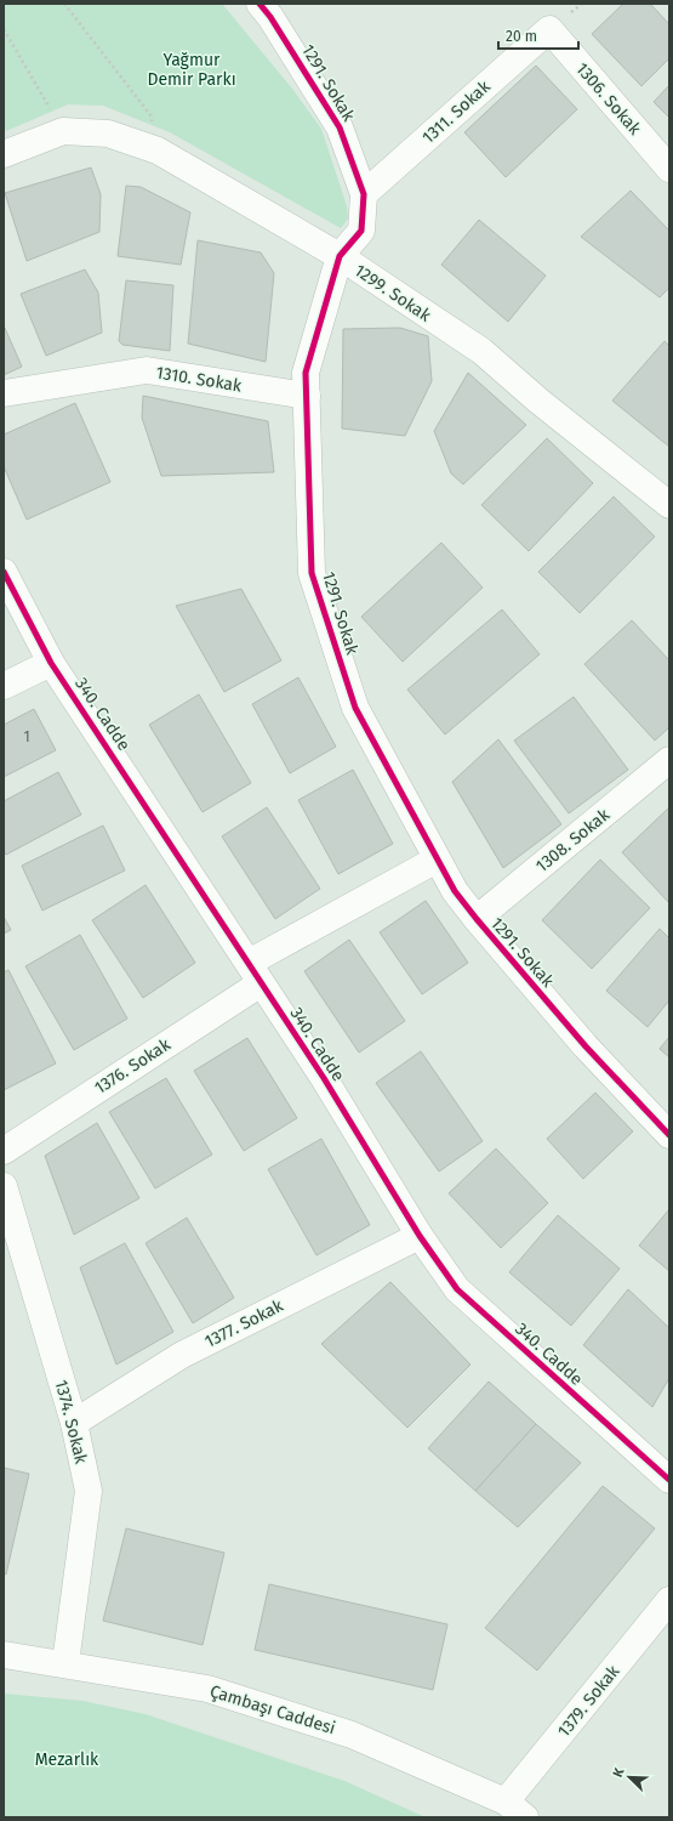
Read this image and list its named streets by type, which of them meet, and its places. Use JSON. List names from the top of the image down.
{
  "streets": {
    "street": [
      "1291. Sokak",
      "1306. Sokak",
      "1311. Sokak",
      "1299. Sokak",
      "1310. Sokak",
      "340. Cadde",
      "1308. Sokak",
      "1376. Sokak",
      "1377. Sokak",
      "1374. Sokak",
      "1379. Sokak",
      "Çambaşı Caddesi"
    ]
  },
  "crossings": [
    ["1291. Sokak", "1311. Sokak"],
    ["1291. Sokak", "1299. Sokak"],
    ["1291. Sokak", "1310. Sokak"],
    ["1291. Sokak", "1308. Sokak"],
    ["1291. Sokak", "1376. Sokak"],
    ["1306. Sokak", "1311. Sokak"],
    ["340. Cadde", "1376. Sokak"],
    ["340. Cadde", "1377. Sokak"],
    ["1377. Sokak", "1374. Sokak"],
    ["1374. Sokak", "Çambaşı Caddesi"],
    ["1379. Sokak", "Çambaşı Caddesi"]
  ],
  "parks": ["Yağmur Demir Parkı", "Mezarlık"],
  "house_numbers": ["1"],
  "scale_bar": "20 m",
  "north": "top left"
}
